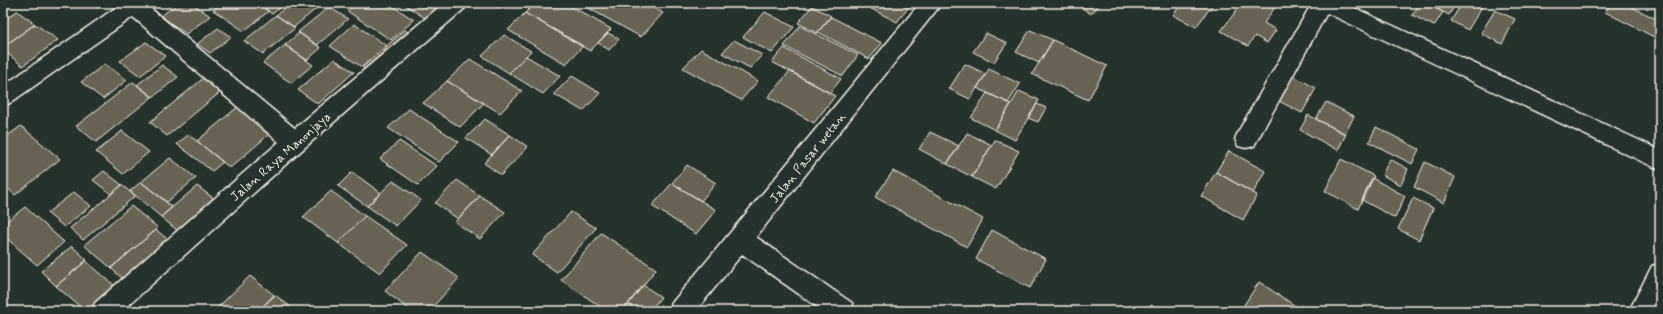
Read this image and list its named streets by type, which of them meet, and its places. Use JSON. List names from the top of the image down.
{
  "streets": {
    "street": ["Jalan Raya Manonjaya", "Jalan Pasar wetan"]
  }
}
